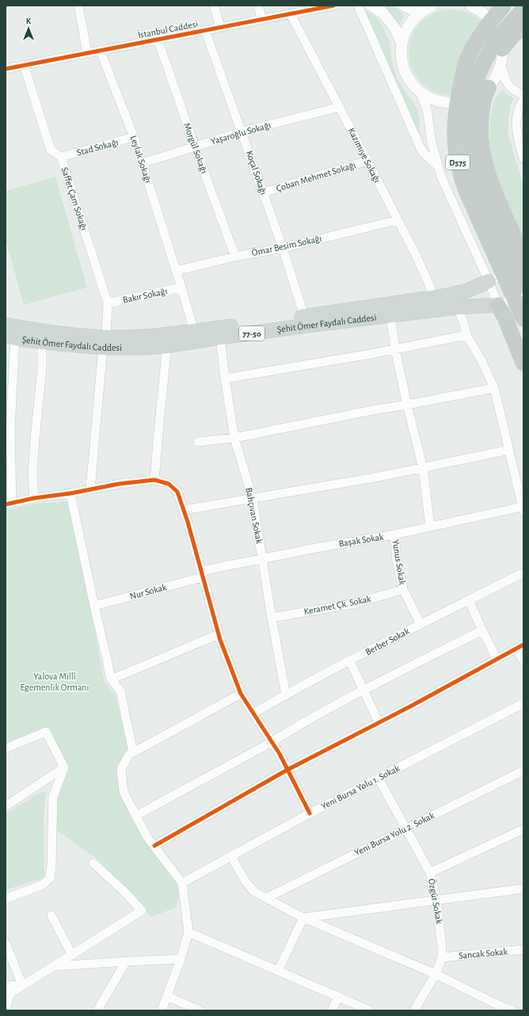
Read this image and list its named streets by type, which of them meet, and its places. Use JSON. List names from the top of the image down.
{
  "streets": {
    "highway": ["D575"],
    "main road": ["Şehit Ömer Faydalı Caddesi", "77-50"],
    "street": [
      "İstanbul Caddesi",
      "Yaşaroğlu Sokağı",
      "Stad Sokağı",
      "Morgül Sokağı",
      "Kazımıye Sokağı",
      "Leylak Sokağı",
      "Koçal Sokağı",
      "Çoban Mehmet Sokağı",
      "Saffet Çam Sokağı",
      "Ömar Besim Sokağı",
      "Bakır Sokağı",
      "Bahçıvan Sokak",
      "Başak Sokak",
      "Yunus Sokak",
      "Nur Sokak",
      "Keramet Çk. Sokak",
      "Berber Sokak",
      "Yeni Bursa Yolu 1. Sokak",
      "Yeni Bursa Yolu 2. Sokak",
      "Özgür Sokak",
      "Sancak Sokak"
    ]
  },
  "crossings": [
    ["İstanbul Caddesi", "Morgül Sokağı"],
    ["İstanbul Caddesi", "Kazımıye Sokağı"],
    ["İstanbul Caddesi", "Leylak Sokağı"],
    ["İstanbul Caddesi", "Koçal Sokağı"],
    ["İstanbul Caddesi", "Saffet Çam Sokağı"],
    ["Yaşaroğlu Sokağı", "Morgül Sokağı"],
    ["Yaşaroğlu Sokağı", "Kazımıye Sokağı"],
    ["Yaşaroğlu Sokağı", "Leylak Sokağı"],
    ["Yaşaroğlu Sokağı", "Koçal Sokağı"],
    ["Stad Sokağı", "Leylak Sokağı"],
    ["Stad Sokağı", "Saffet Çam Sokağı"],
    ["Morgül Sokağı", "Ömar Besim Sokağı"],
    ["Kazımıye Sokağı", "Çoban Mehmet Sokağı"],
    ["Kazımıye Sokağı", "Ömar Besim Sokağı"],
    ["Kazımıye Sokağı", "Şehit Ömer Faydalı Caddesi"],
    ["Leylak Sokağı", "Ömar Besim Sokağı"],
    ["Leylak Sokağı", "Bakır Sokağı"],
    ["Leylak Sokağı", "Şehit Ömer Faydalı Caddesi"],
    ["Koçal Sokağı", "Çoban Mehmet Sokağı"],
    ["Koçal Sokağı", "Ömar Besim Sokağı"],
    ["Koçal Sokağı", "Şehit Ömer Faydalı Caddesi"],
    ["Saffet Çam Sokağı", "Bakır Sokağı"],
    ["Saffet Çam Sokağı", "Şehit Ömer Faydalı Caddesi"],
    ["Şehit Ömer Faydalı Caddesi", "Bahçıvan Sokak"],
    ["Bahçıvan Sokak", "Başak Sokak"],
    ["Bahçıvan Sokak", "Keramet Çk. Sokak"],
    ["Bahçıvan Sokak", "Berber Sokak"],
    ["Başak Sokak", "Yunus Sokak"],
    ["Başak Sokak", "Nur Sokak"],
    ["Yunus Sokak", "Keramet Çk. Sokak"],
    ["Yunus Sokak", "Berber Sokak"],
    ["Yeni Bursa Yolu 1. Sokak", "Özgür Sokak"],
    ["Yeni Bursa Yolu 2. Sokak", "Özgür Sokak"],
    ["Özgür Sokak", "Sancak Sokak"]
  ],
  "parks": ["Yalova Millî Egemenlik Ormanı"],
  "north": "top"
}
